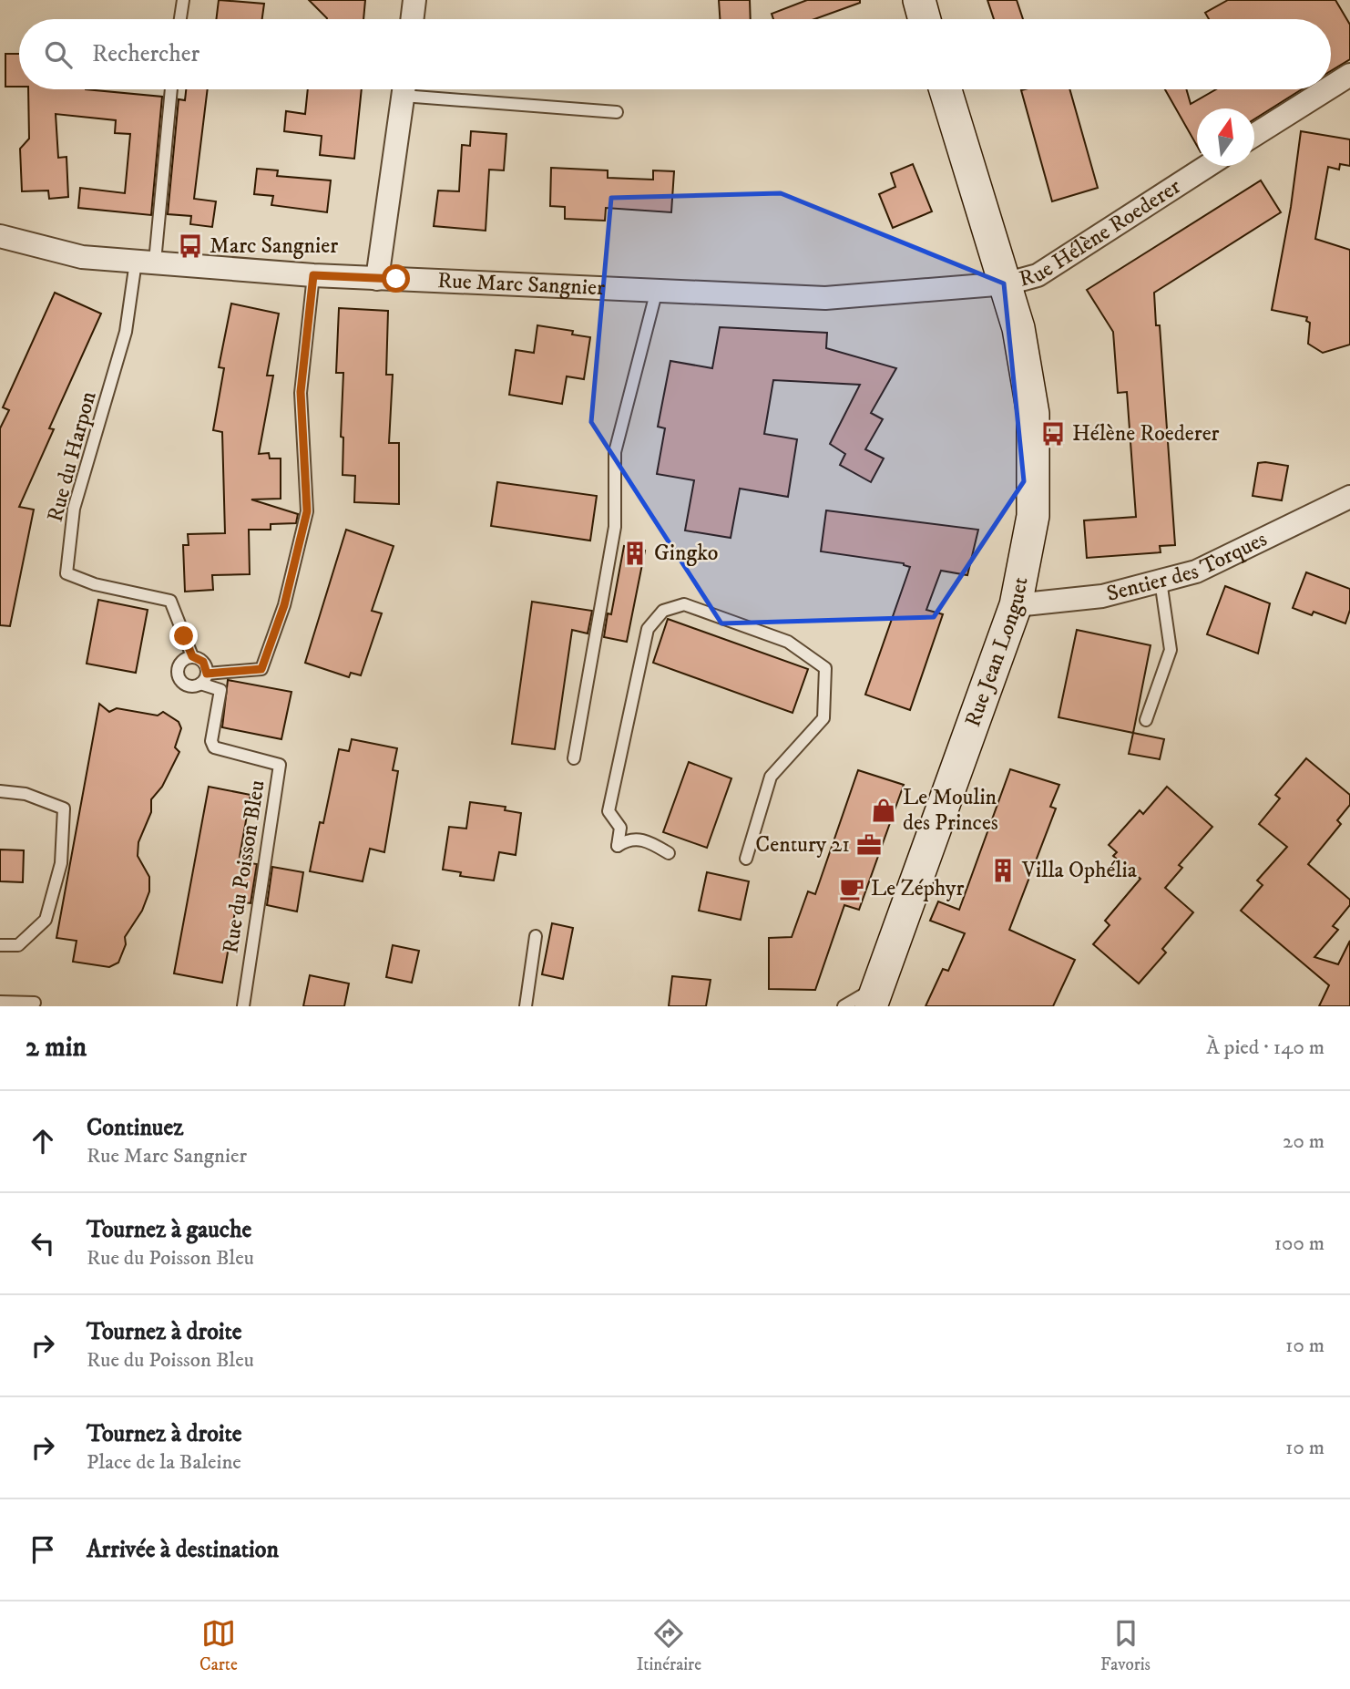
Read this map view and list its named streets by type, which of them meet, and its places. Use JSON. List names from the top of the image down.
{
  "streets": {
    "street": [
      "Rue Hélène Roederer",
      "Rue Marc Sangnier",
      "Sentier des Torques",
      "Rue Jean Longuet"
    ],
    "lane": ["Rue du Harpon", "Rue du Poisson Bleu"]
  },
  "crossings": [
    ["Rue Hélène Roederer", "Rue Marc Sangnier"],
    ["Rue Hélène Roederer", "Rue Jean Longuet"],
    ["Rue Marc Sangnier", "Rue du Harpon"],
    ["Rue Marc Sangnier", "Rue Jean Longuet"],
    ["Rue du Harpon", "Rue du Poisson Bleu"],
    ["Sentier des Torques", "Rue Jean Longuet"]
  ],
  "places": {
    "bus stop": ["Marc Sangnier", "Hélène Roederer"],
    "building": ["Gingko", "Villa Ophélia"],
    "shop": ["Le Moulin des Princes"],
    "office": ["Century 21"],
    "cafe": ["Le Zéphyr"]
  },
  "north": "top",
  "page": {
    "search": "Rechercher",
    "heading": ["2 min", "À pied · 140 m"],
    "list": [
      ["Continuez", "Rue Marc Sangnier", "20 m"],
      ["Tournez à gauche", "Rue du Poisson Bleu", "100 m"],
      ["Tournez à droite", "Rue du Poisson Bleu", "10 m"],
      ["Tournez à droite", "Place de la Baleine", "10 m"],
      "Arrivée à destination"
    ],
    "nav": ["Carte", "Itinéraire", "Favoris"]
  }
}
